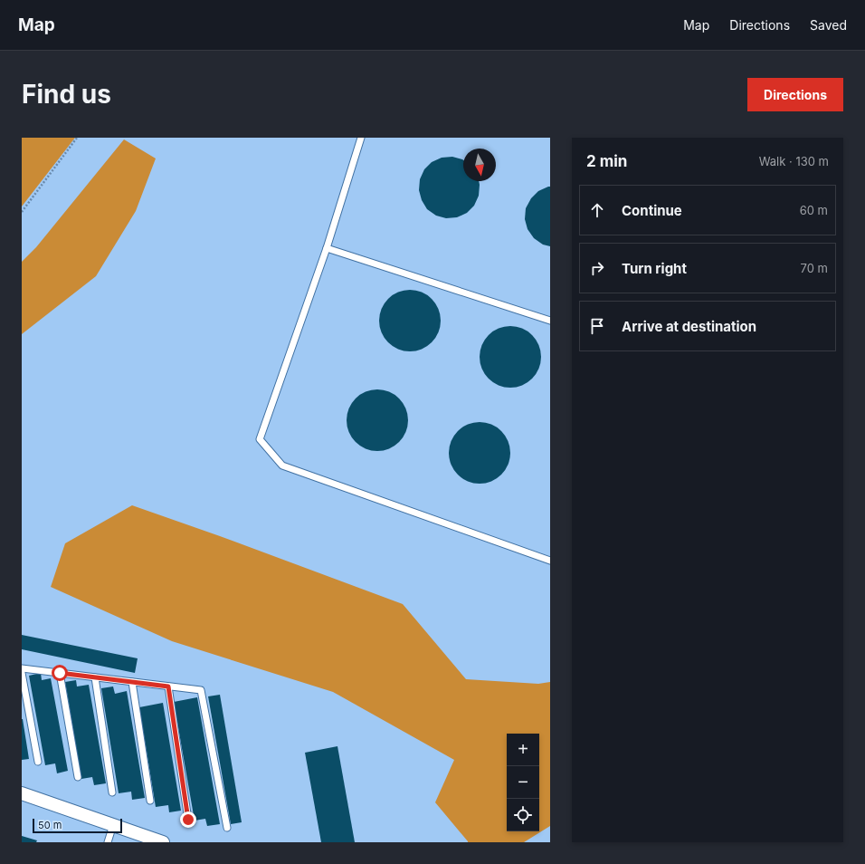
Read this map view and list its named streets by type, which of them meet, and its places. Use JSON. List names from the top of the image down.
{
  "scale_bar": "50 m",
  "north": "bottom",
  "page": {
    "header": "Map",
    "nav": ["Map", "Directions", "Saved"],
    "buttons": "Directions",
    "title": "Find us",
    "heading": ["2 min", "Walk · 130 m"],
    "list": [
      ["Continue", "60 m"],
      ["Turn right", "70 m"],
      "Arrive at destination"
    ],
    "map_buttons": ["+", "−"],
    "scale": "50 m"
  }
}
